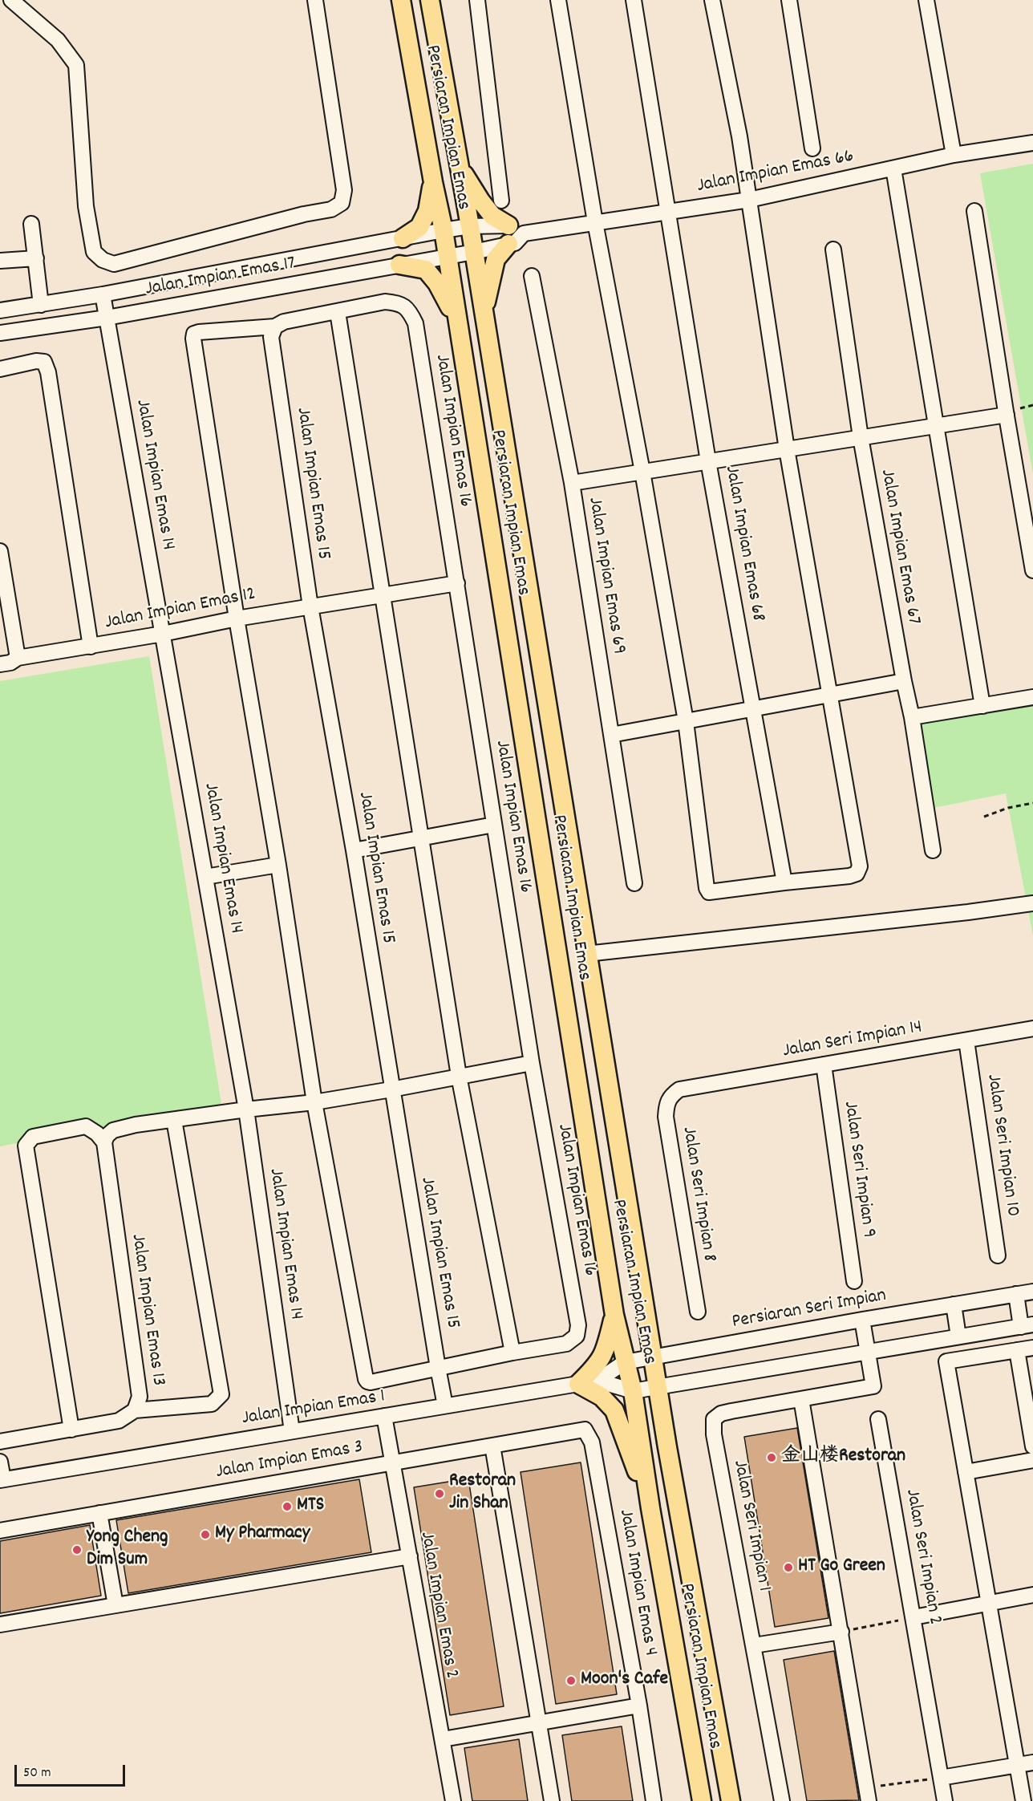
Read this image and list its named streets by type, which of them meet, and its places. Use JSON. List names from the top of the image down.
{
  "streets": {
    "main road": ["Persiaran Impian Emas"],
    "street": [
      "Jalan Impian Emas 66",
      "Jalan Impian Emas 17",
      "Jalan Impian Emas 16",
      "Jalan Impian Emas 14",
      "Jalan Impian Emas 15",
      "Jalan Impian Emas 68",
      "Jalan Impian Emas 67",
      "Jalan Impian Emas 69",
      "Jalan Impian Emas 12",
      "Jalan Seri Impian 14",
      "Jalan Seri Impian 10",
      "Jalan Seri Impian 9",
      "Jalan Seri Impian 8",
      "Jalan Impian Emas 13",
      "Persiaran Seri Impian",
      "Jalan Impian Emas 1",
      "Jalan Impian Emas 3",
      "Jalan Seri Impian 1",
      "Jalan Seri Impian 2",
      "Jalan Impian Emas 4",
      "Jalan Impian Emas 2"
    ]
  },
  "crossings": [
    ["Persiaran Impian Emas", "Jalan Impian Emas 66"],
    ["Persiaran Impian Emas", "Jalan Impian Emas 17"],
    ["Persiaran Impian Emas", "Persiaran Seri Impian"],
    ["Persiaran Impian Emas", "Jalan Impian Emas 1"],
    ["Jalan Impian Emas 66", "Jalan Impian Emas 17"],
    ["Jalan Impian Emas 66", "Jalan Impian Emas 68"],
    ["Jalan Impian Emas 17", "Jalan Impian Emas 14"],
    ["Jalan Impian Emas 16", "Jalan Impian Emas 15"],
    ["Jalan Impian Emas 16", "Jalan Impian Emas 12"],
    ["Jalan Impian Emas 14", "Jalan Impian Emas 12"],
    ["Jalan Impian Emas 14", "Jalan Impian Emas 1"],
    ["Jalan Impian Emas 15", "Jalan Impian Emas 12"],
    ["Jalan Impian Emas 15", "Jalan Impian Emas 1"],
    ["Jalan Seri Impian 14", "Jalan Seri Impian 10"],
    ["Jalan Seri Impian 14", "Jalan Seri Impian 9"],
    ["Jalan Seri Impian 14", "Jalan Seri Impian 8"],
    ["Persiaran Seri Impian", "Jalan Impian Emas 1"],
    ["Jalan Impian Emas 1", "Jalan Impian Emas 2"],
    ["Jalan Impian Emas 3", "Jalan Impian Emas 4"],
    ["Jalan Impian Emas 3", "Jalan Impian Emas 2"]
  ],
  "places": [
    "金山楼Restoran",
    "Restoran Jin Shan",
    "MTS",
    "My Pharmacy",
    "Yong Cheng Dim Sum",
    "HT Go Green",
    "Moon's Cafe"
  ],
  "scale_bar": "50 m"
}
